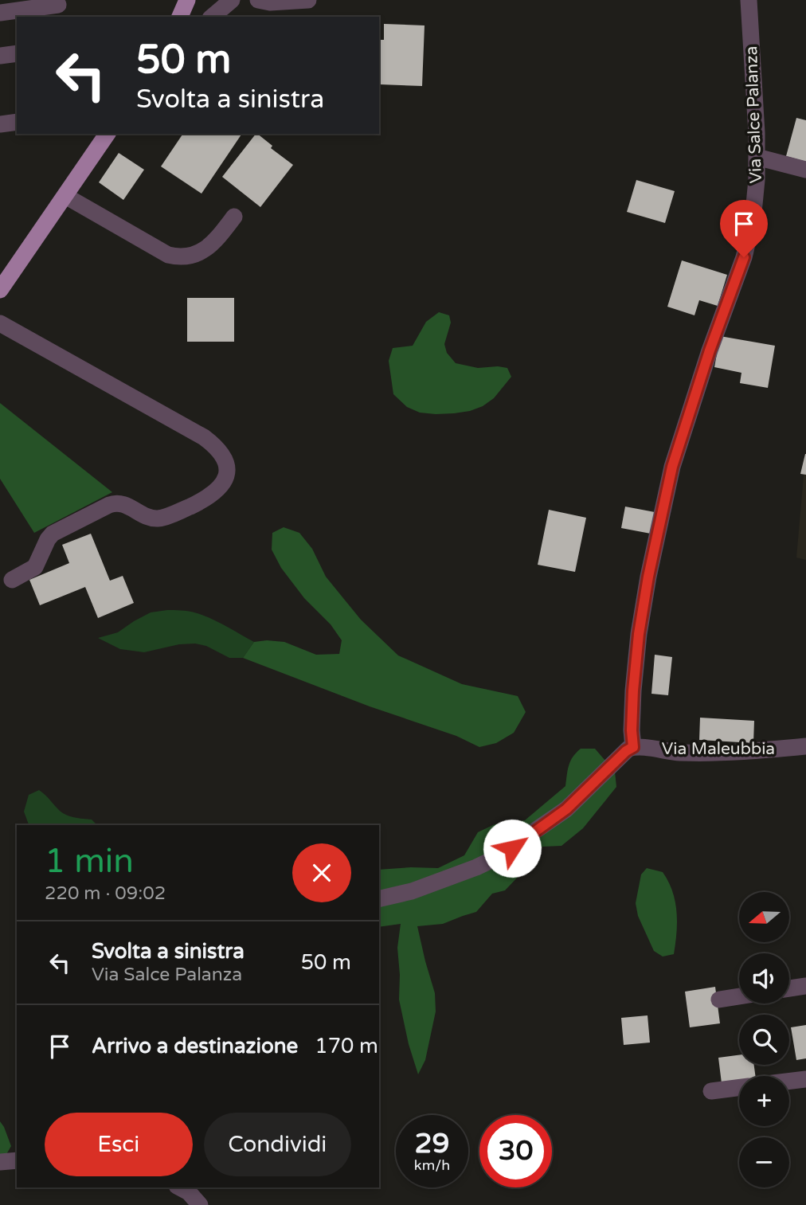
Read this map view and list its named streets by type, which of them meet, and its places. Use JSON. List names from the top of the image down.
{
  "streets": {
    "street": ["Via Salce Palanza", "Via Maleubbia"]
  },
  "crossings": [
    ["Via Salce Palanza", "Via Maleubbia"]
  ],
  "north": "left",
  "page": {
    "turn": ["50 m", "Svolta a sinistra"],
    "heading": ["1 min", "220 m · 09:02"],
    "map_buttons": ["+", "−"],
    "list": [
      {
        "name": "Svolta a sinistra",
        "note": "Via Salce Palanza",
        "value": "50 m"
      },
      {
        "name": "Arrivo a destinazione",
        "value": "170 m"
      }
    ],
    "buttons": ["Esci", "Condividi"],
    "speed": "29 km/h",
    "limit": "30"
  }
}
